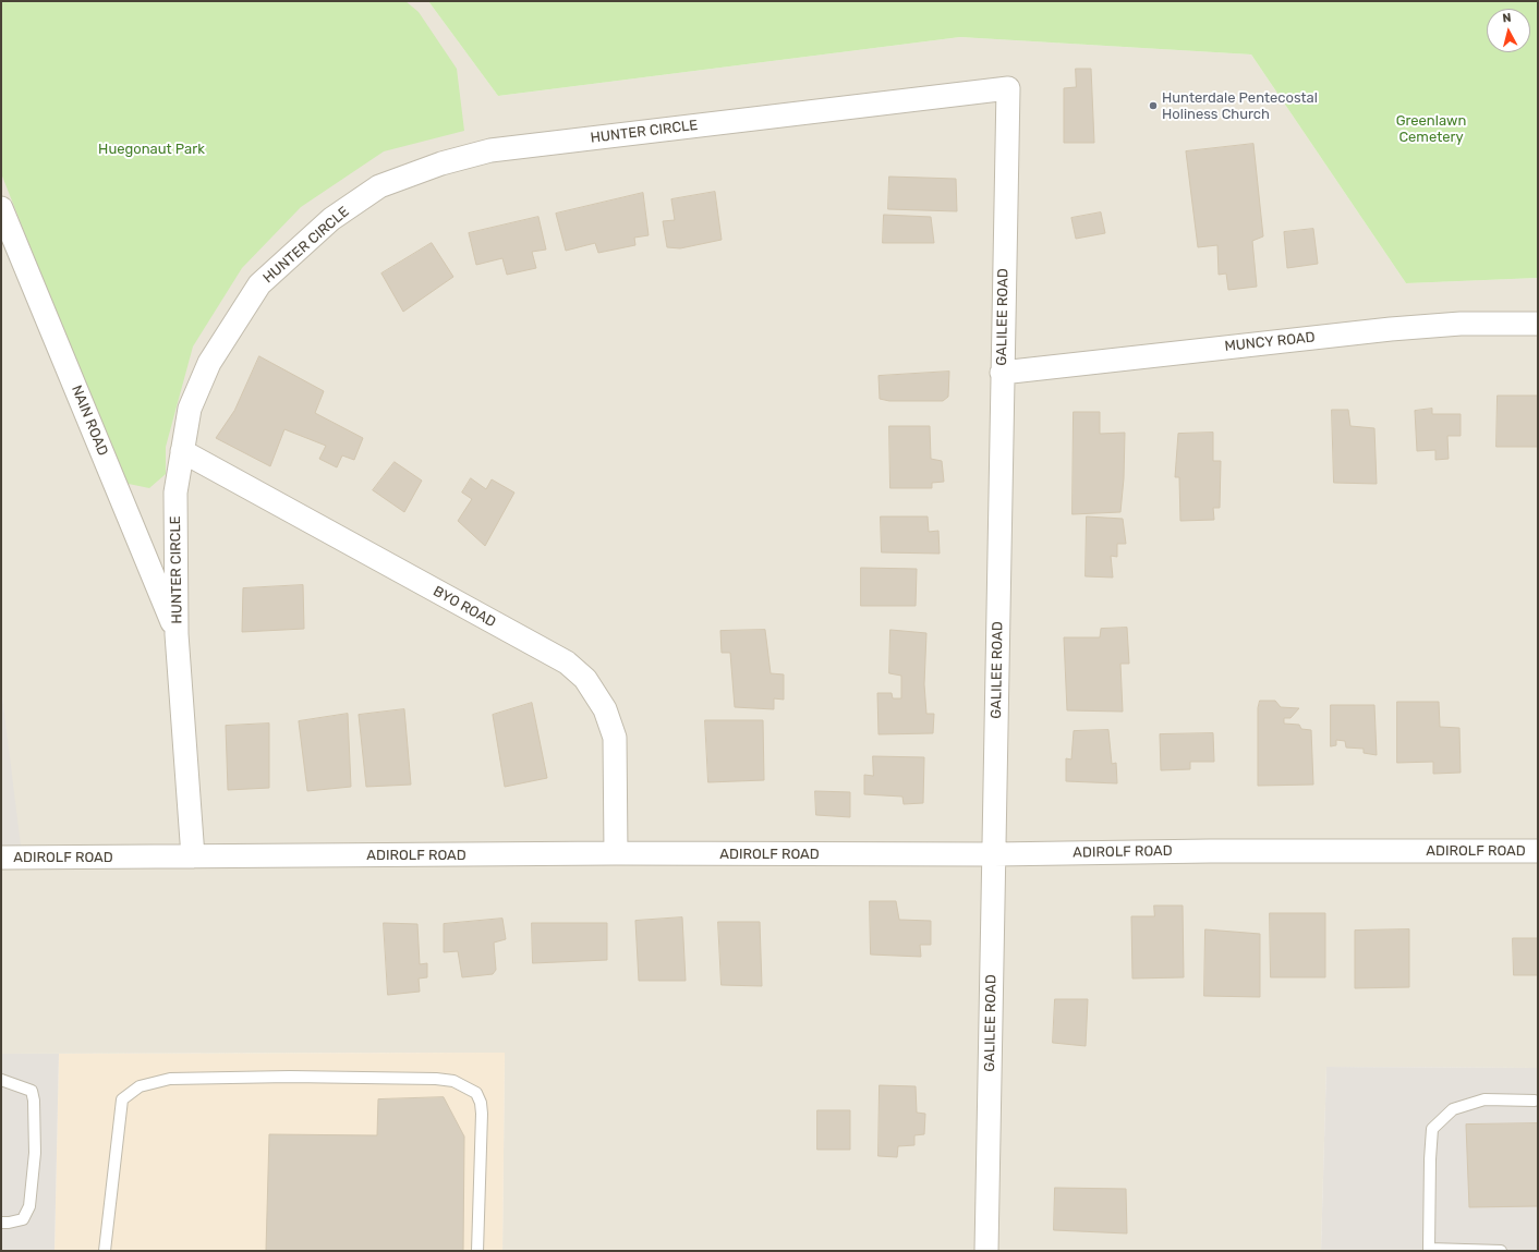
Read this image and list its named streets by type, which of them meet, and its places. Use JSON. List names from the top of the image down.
{
  "streets": {
    "street": [
      "HUNTER CIRCLE",
      "GALILEE ROAD",
      "MUNCY ROAD",
      "NAIN ROAD",
      "BYO ROAD",
      "ADIROLF ROAD"
    ]
  },
  "crossings": [
    ["HUNTER CIRCLE", "GALILEE ROAD"],
    ["HUNTER CIRCLE", "NAIN ROAD"],
    ["HUNTER CIRCLE", "BYO ROAD"],
    ["HUNTER CIRCLE", "ADIROLF ROAD"],
    ["GALILEE ROAD", "MUNCY ROAD"],
    ["GALILEE ROAD", "ADIROLF ROAD"],
    ["BYO ROAD", "ADIROLF ROAD"]
  ],
  "parks": ["Greenlawn Cemetery", "Huegonaut Park"],
  "places": ["Hunterdale Pentecostal Holiness Church"],
  "north": "top"
}
